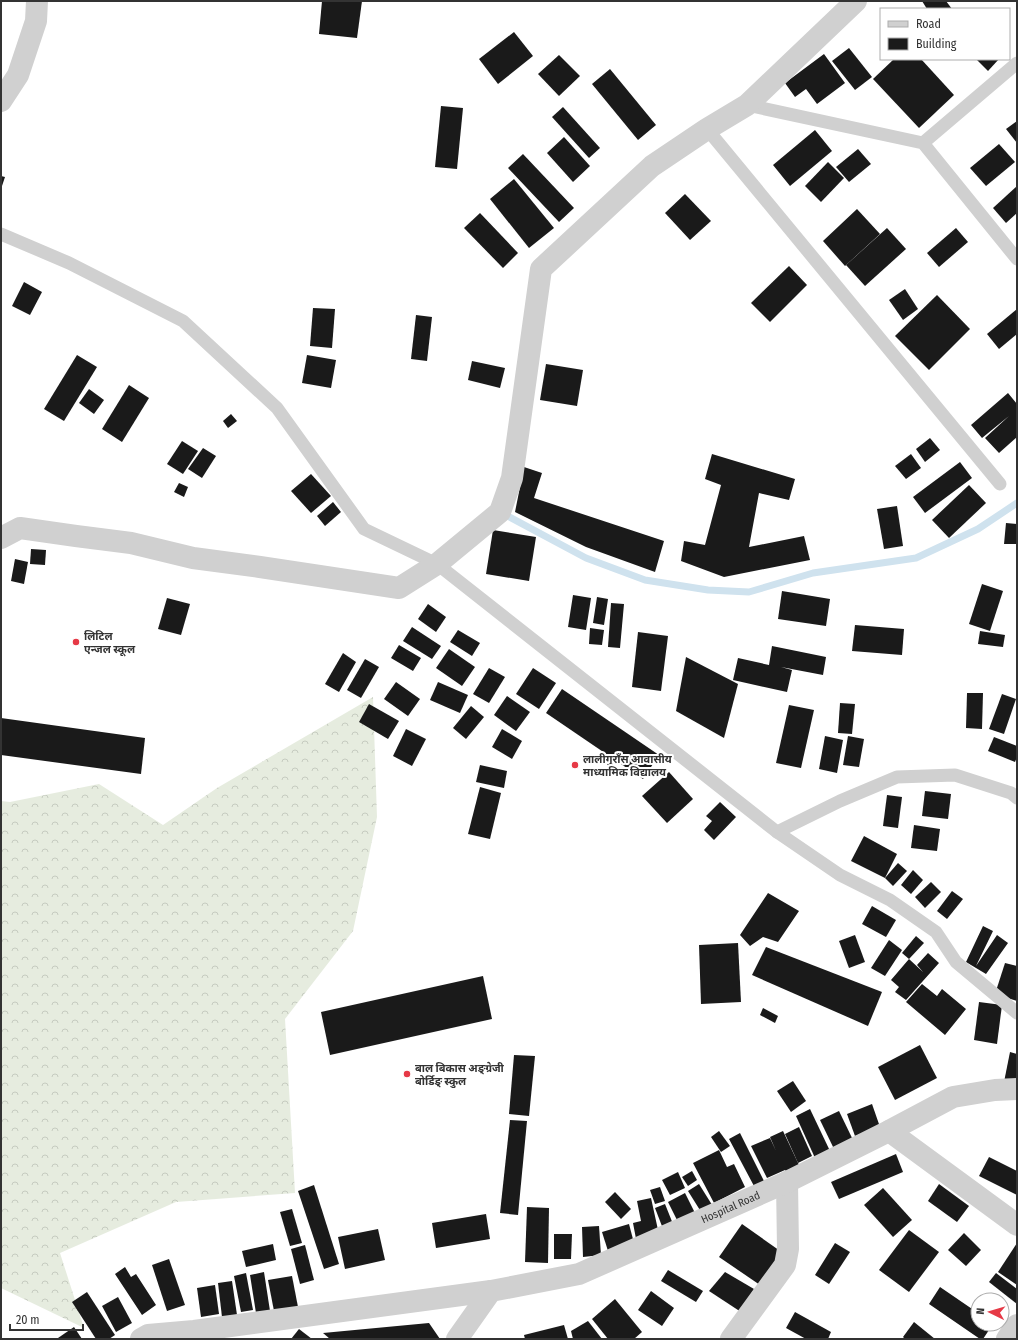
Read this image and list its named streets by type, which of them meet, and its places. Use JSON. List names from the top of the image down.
{
  "streets": {
    "street": ["Hospital Road"]
  },
  "places": ["लिटिल एन्जल स्कूल", "लालीगुराँस आवासीय माध्यामिक विद्यालय", "बाल बिकास अङ्ग्रेजी बोर्डिङ् स्कुल"],
  "legend": ["Road", "Building"],
  "scale_bar": "20 m",
  "north": "left"
}
